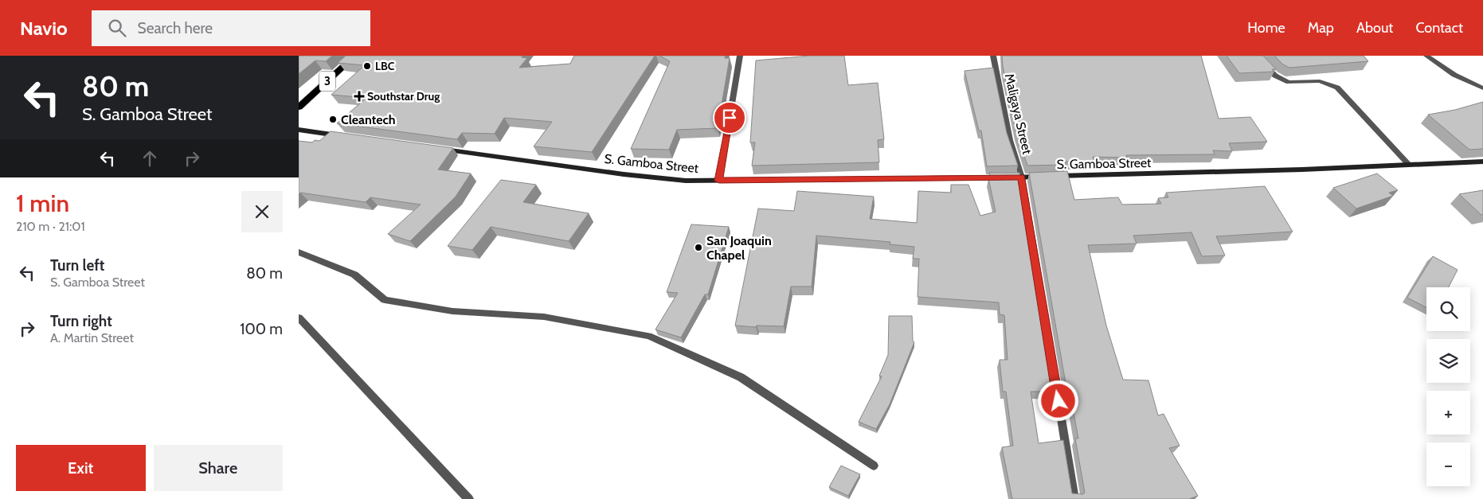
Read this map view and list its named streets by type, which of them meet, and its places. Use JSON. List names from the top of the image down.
{
  "streets": {
    "highway": ["3"],
    "main road": ["S. Gamboa Street"],
    "street": ["Maligaya Street"]
  },
  "crossings": [
    ["Maligaya Street", "S. Gamboa Street"]
  ],
  "places": {
    "other": ["LBC", "Cleantech", "San Joaquin Chapel"],
    "health": ["Southstar Drug"]
  },
  "page": {
    "header": "Navio",
    "search": "Search here",
    "nav": [
      "Home",
      "Map",
      "About",
      "Contact"
    ],
    "turn": ["80 m", "S. Gamboa Street"],
    "heading": ["1 min", "210 m · 21:01"],
    "list": [
      {
        "name": "Turn left",
        "note": "S. Gamboa Street",
        "value": "80 m"
      },
      {
        "name": "Turn right",
        "note": "A. Martin Street",
        "value": "100 m"
      }
    ],
    "map_buttons": ["+", "−"],
    "buttons": ["Exit", "Share"]
  }
}
